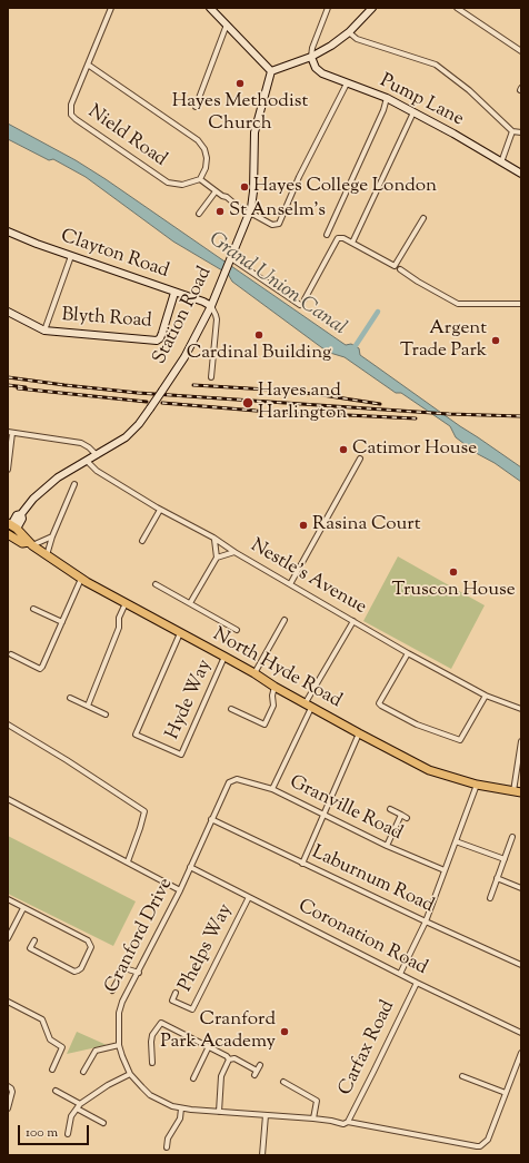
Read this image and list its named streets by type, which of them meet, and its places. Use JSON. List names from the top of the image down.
{
  "streets": {
    "main road": ["Station Road", "North Hyde Road"],
    "street": [
      "Pump Lane",
      "Nield Road",
      "Clayton Road",
      "Blyth Road",
      "Nestle's Avenue",
      "Hyde Way",
      "Granville Road",
      "Laburnum Road",
      "Cranford Drive",
      "Coronation Road",
      "Phelps Way",
      "Carfax Road"
    ]
  },
  "crossings": [
    ["Clayton Road", "Station Road"],
    ["Clayton Road", "Blyth Road"],
    ["Station Road", "Nestle's Avenue"],
    ["Station Road", "North Hyde Road"],
    ["North Hyde Road", "Hyde Way"],
    ["Granville Road", "Cranford Drive"],
    ["Laburnum Road", "Cranford Drive"],
    ["Cranford Drive", "Coronation Road"],
    ["Cranford Drive", "Carfax Road"],
    ["Coronation Road", "Phelps Way"],
    ["Coronation Road", "Carfax Road"]
  ],
  "water": ["Grand Union Canal"],
  "places": [
    "Hayes Methodist Church",
    "Hayes College London",
    "St Anselm's",
    "Cardinal Building",
    "Argent Trade Park",
    "Hayes and Harlington",
    "Catimor House",
    "Rasina Court",
    "Truscon House",
    "Cranford Park Academy"
  ],
  "scale_bar": "100 m"
}
